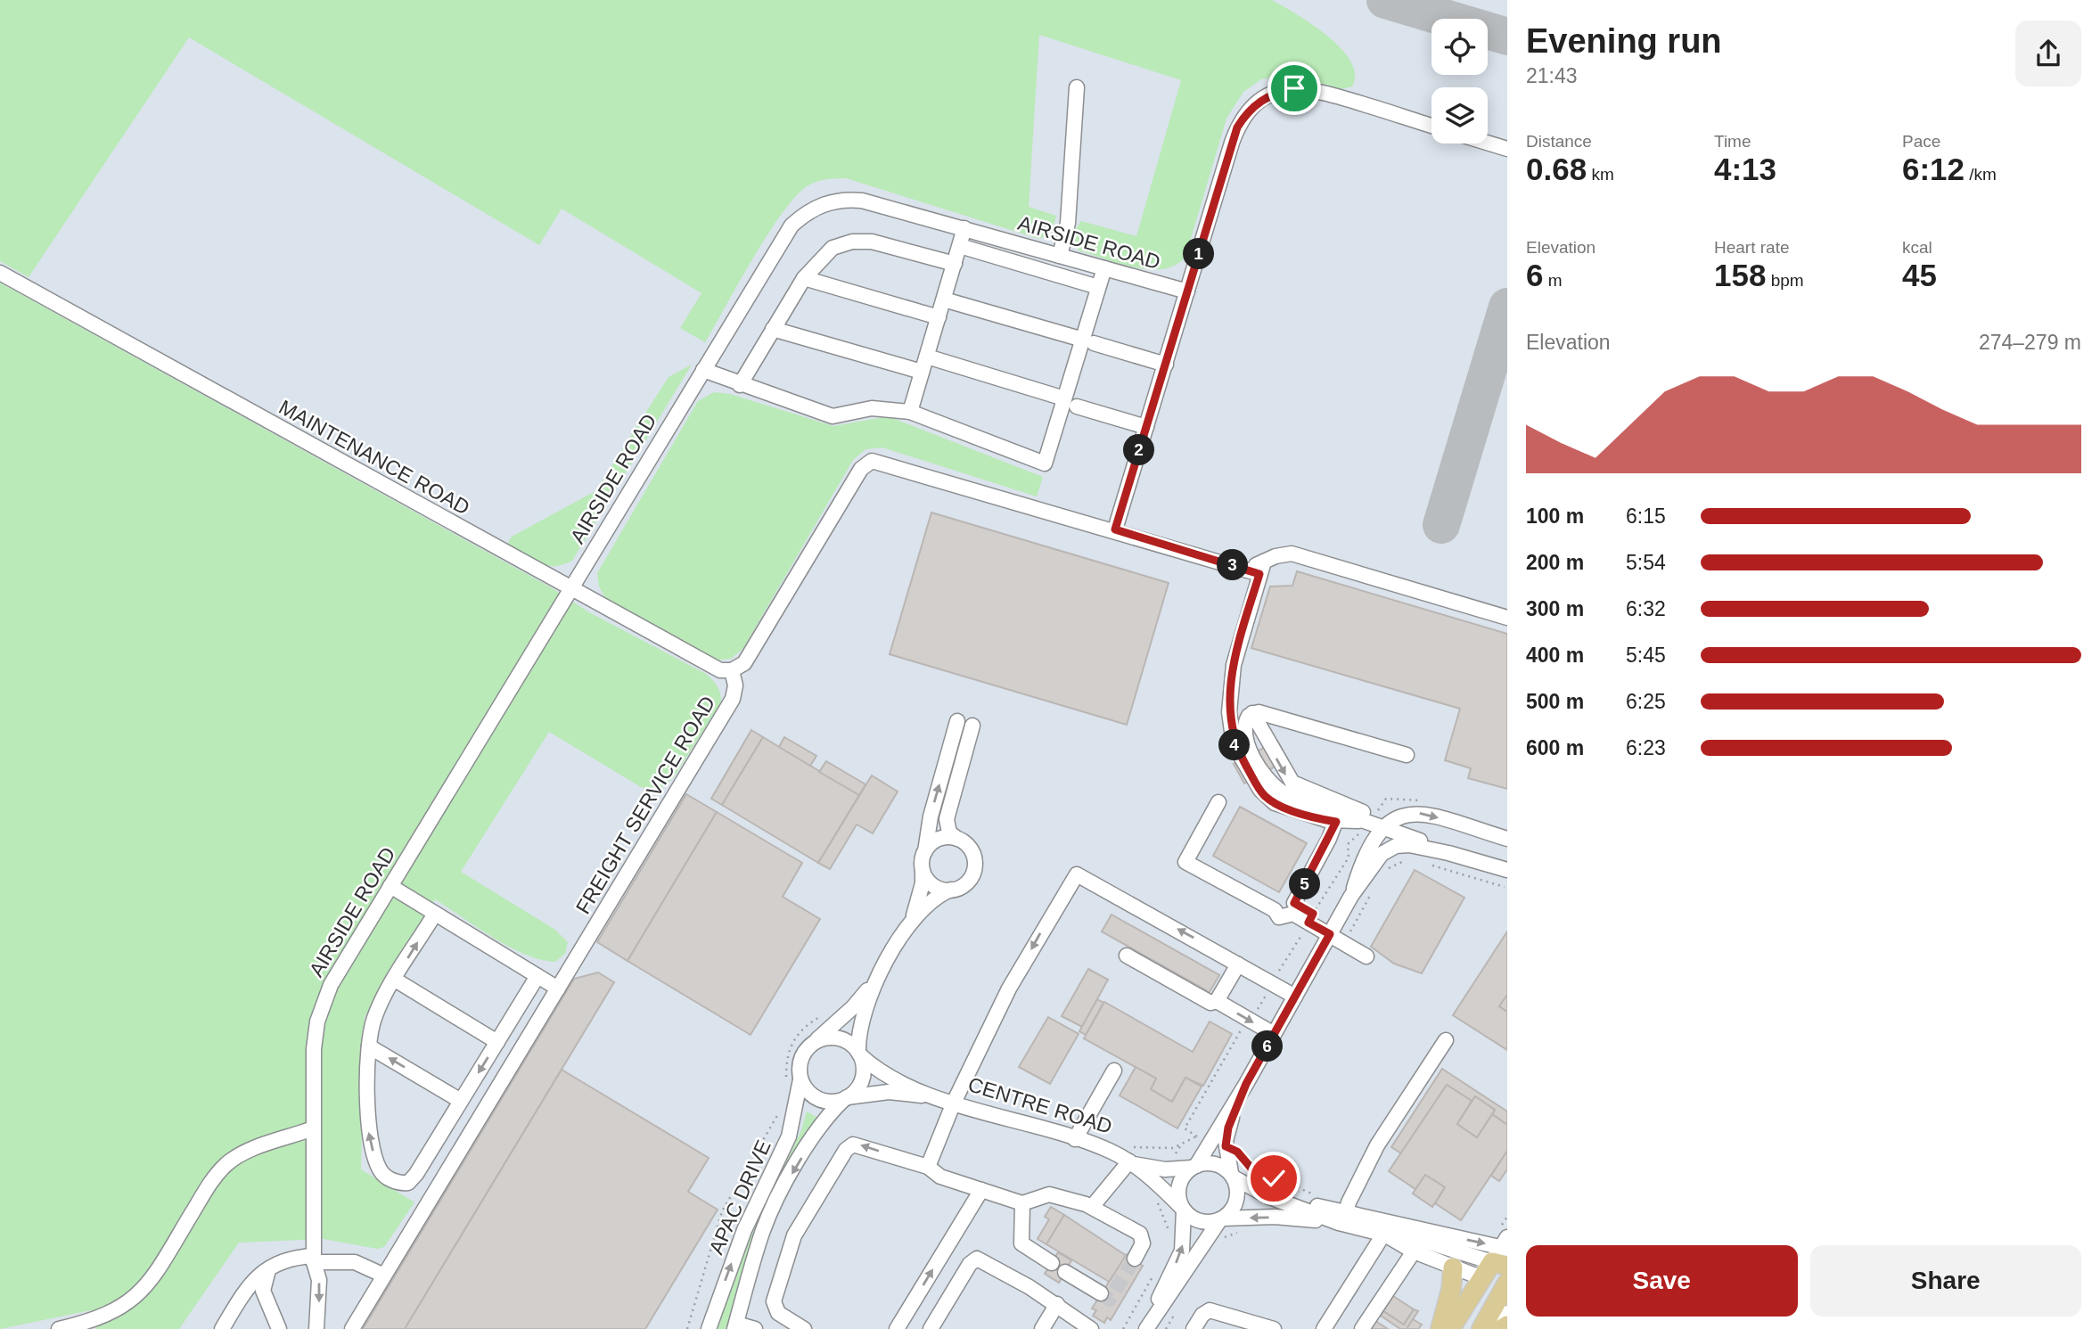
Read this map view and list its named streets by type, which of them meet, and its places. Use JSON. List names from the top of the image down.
{
  "streets": {
    "street": [
      "AIRSIDE ROAD",
      "MAINTENANCE ROAD",
      "FREIGHT SERVICE ROAD",
      "CENTRE ROAD",
      "APAC DRIVE"
    ]
  },
  "crossings": [
    ["AIRSIDE ROAD", "MAINTENANCE ROAD"],
    ["MAINTENANCE ROAD", "FREIGHT SERVICE ROAD"],
    ["CENTRE ROAD", "APAC DRIVE"]
  ],
  "page": {
    "heading": ["Evening run", "21:43"],
    "stats": [
      ["Distance", "0.68 km"],
      ["Time", "4:13"],
      ["Pace", "6:12 /km"],
      ["Elevation", "6 m"],
      ["Heart rate", "158 bpm"],
      ["kcal", "45"]
    ],
    "pins": [
      "1",
      "2",
      "3",
      "4",
      "5",
      "6"
    ],
    "chart": ["Elevation", "274–279 m"],
    "list": [
      {
        "name": "100 m",
        "note": "6:15"
      },
      {
        "name": "200 m",
        "note": "5:54"
      },
      {
        "name": "300 m",
        "note": "6:32"
      },
      {
        "name": "400 m",
        "note": "5:45"
      },
      {
        "name": "500 m",
        "note": "6:25"
      },
      {
        "name": "600 m",
        "note": "6:23"
      }
    ],
    "buttons": ["Save", "Share"]
  }
}
